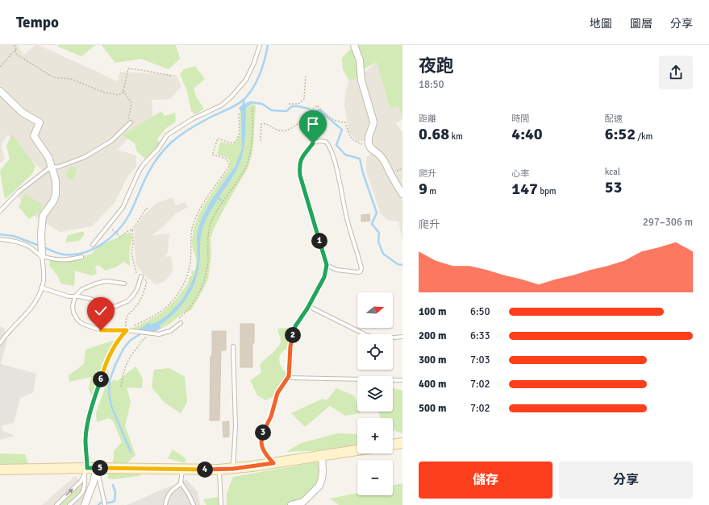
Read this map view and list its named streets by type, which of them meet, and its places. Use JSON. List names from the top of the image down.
{
  "north": "right",
  "page": {
    "header": "Tempo",
    "nav": ["地圖", "圖層", "分享"],
    "heading": ["夜跑", "18:50"],
    "stats": [
      ["距離", "0.68 km"],
      ["時間", "4:40"],
      ["配速", "6:52 /km"],
      ["爬升", "9 m"],
      ["心率", "147 bpm"],
      ["kcal", "53"]
    ],
    "chart": ["爬升", "297–306 m"],
    "pins": [
      "1",
      "2",
      "6",
      "3",
      "5",
      "4"
    ],
    "map_buttons": ["+", "−"],
    "list": [
      {
        "name": "100 m",
        "note": "6:50"
      },
      {
        "name": "200 m",
        "note": "6:33"
      },
      {
        "name": "300 m",
        "note": "7:03"
      },
      {
        "name": "400 m",
        "note": "7:02"
      },
      {
        "name": "500 m",
        "note": "7:02"
      }
    ],
    "buttons": ["儲存", "分享"]
  }
}
